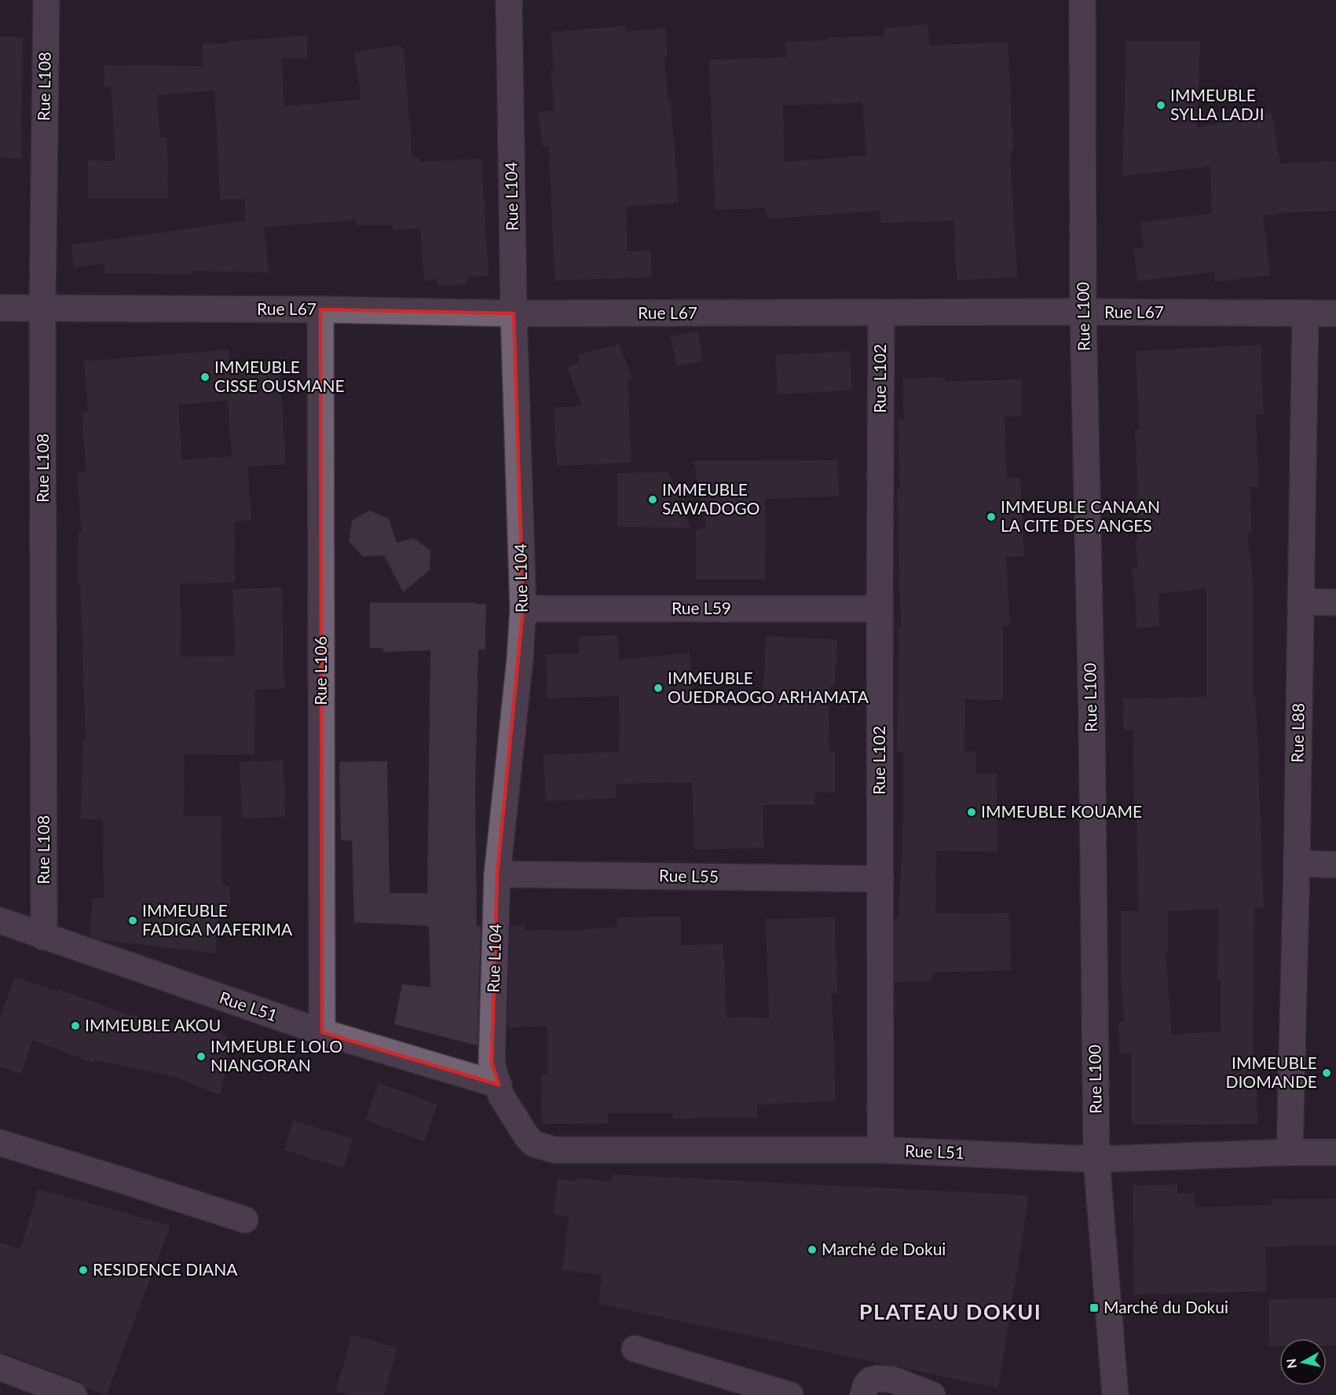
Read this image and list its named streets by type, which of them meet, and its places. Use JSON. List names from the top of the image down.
{
  "streets": {
    "street": [
      "Rue L108",
      "Rue L104",
      "Rue L67",
      "Rue L100",
      "Rue L102",
      "Rue L59",
      "Rue L106",
      "Rue L88",
      "Rue L55",
      "Rue L51"
    ]
  },
  "crossings": [
    ["Rue L108", "Rue L67"],
    ["Rue L108", "Rue L51"],
    ["Rue L104", "Rue L67"],
    ["Rue L104", "Rue L59"],
    ["Rue L104", "Rue L55"],
    ["Rue L104", "Rue L51"],
    ["Rue L67", "Rue L100"],
    ["Rue L67", "Rue L102"],
    ["Rue L67", "Rue L106"],
    ["Rue L67", "Rue L88"],
    ["Rue L100", "Rue L51"],
    ["Rue L102", "Rue L59"],
    ["Rue L102", "Rue L55"],
    ["Rue L102", "Rue L51"],
    ["Rue L106", "Rue L51"],
    ["Rue L88", "Rue L51"]
  ],
  "districts": ["PLATEAU DOKUI"],
  "places": {
    "other": [
      "IMMEUBLE SYLLA LADJI",
      "IMMEUBLE CISSE OUSMANE",
      "IMMEUBLE SAWADOGO",
      "IMMEUBLE CANAAN LA CITE DES ANGES",
      "IMMEUBLE OUEDRAOGO ARHAMATA",
      "IMMEUBLE KOUAME",
      "IMMEUBLE FADIGA MAFERIMA",
      "IMMEUBLE AKOU",
      "IMMEUBLE LOLO NIANGORAN",
      "IMMEUBLE DIOMANDE",
      "Marché de Dokui",
      "RESIDENCE DIANA"
    ],
    "transit": ["Marché du Dokui"]
  },
  "north": "left"
}
